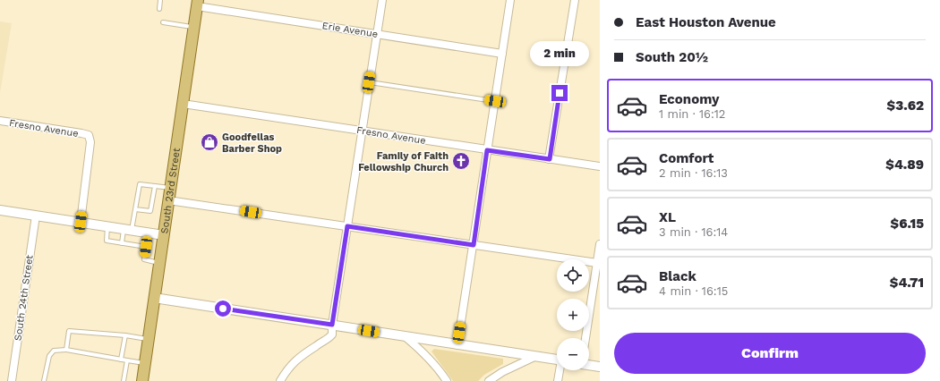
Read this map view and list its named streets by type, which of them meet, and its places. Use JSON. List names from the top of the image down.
{
  "streets": {
    "main road": ["South 23rd Street"],
    "street": ["Erie Avenue", "Fresno Avenue", "South 24th Street"]
  },
  "crossings": [
    ["Erie Avenue", "South 23rd Street"],
    ["Fresno Avenue", "South 23rd Street"]
  ],
  "places": {
    "shop": ["Goodfellas Barber Shop"],
    "church": ["Family of Faith Fellowship Church"]
  },
  "page": {
    "banner": ["East Houston Avenue", "South 20½"],
    "bubble": "2 min",
    "list": [
      {
        "name": "Economy",
        "note": "1 min · 16:12",
        "value": "$3.62"
      },
      {
        "name": "Comfort",
        "note": "2 min · 16:13",
        "value": "$4.89"
      },
      {
        "name": "XL",
        "note": "3 min · 16:14",
        "value": "$6.15"
      },
      {
        "name": "Black",
        "note": "4 min · 16:15",
        "value": "$4.71"
      }
    ],
    "map_buttons": ["+", "−"],
    "buttons": "Confirm"
  }
}
